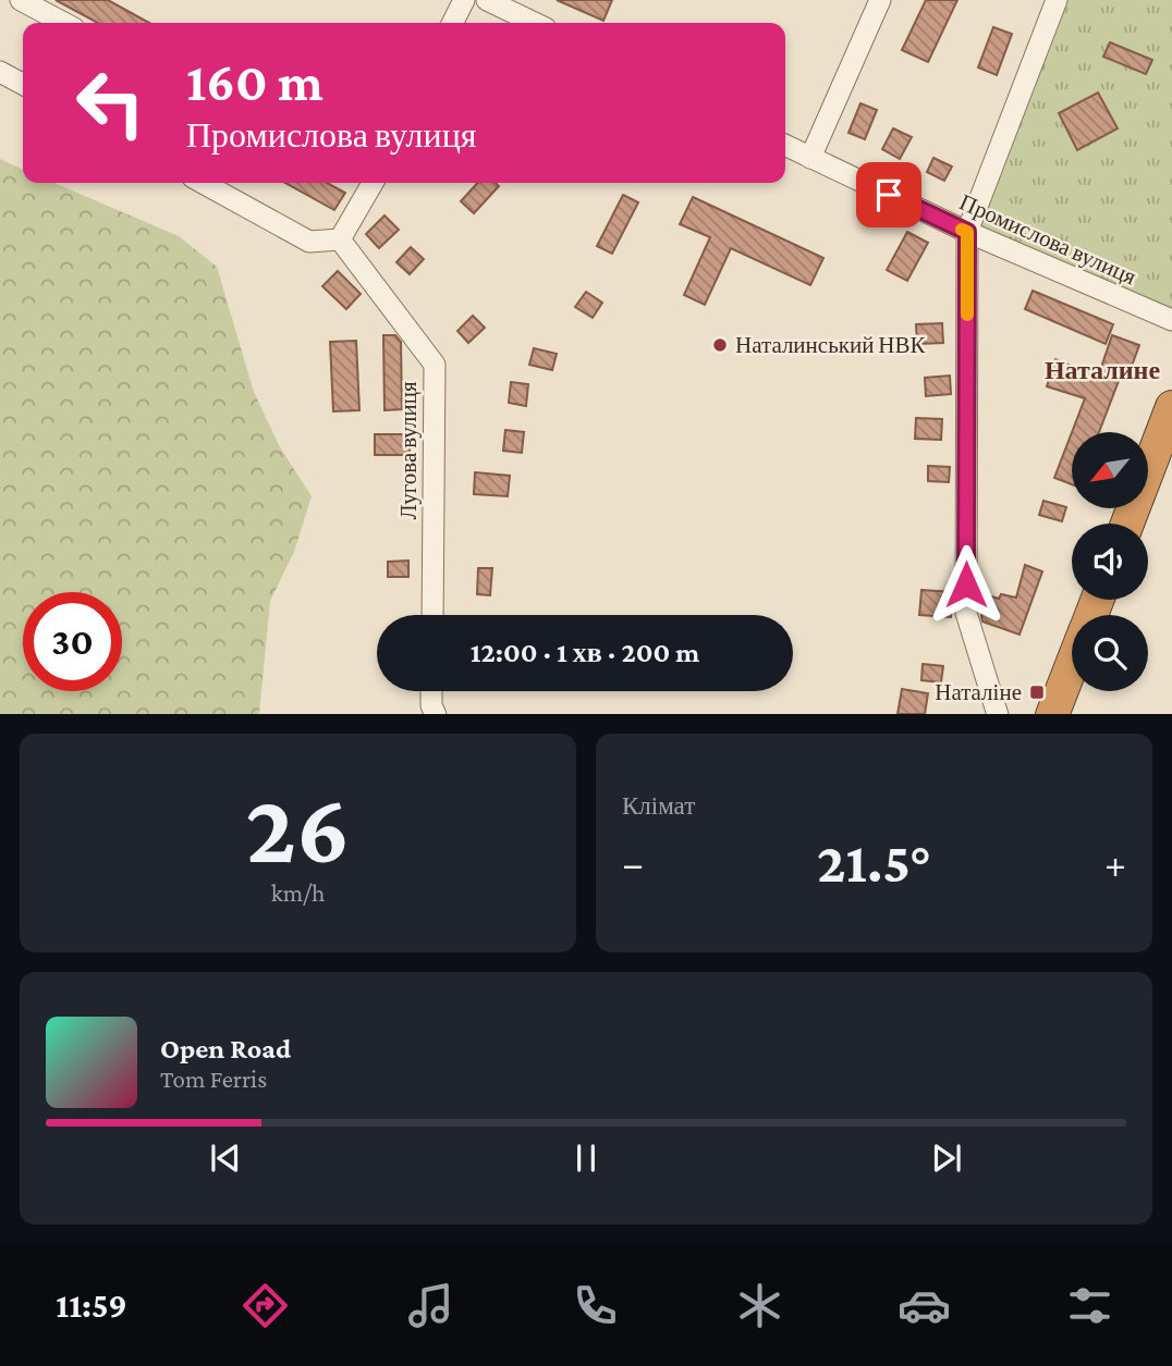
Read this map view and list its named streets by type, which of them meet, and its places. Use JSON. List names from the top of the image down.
{
  "streets": {
    "street": ["Промислова вулиця", "Лугова вулиця"]
  },
  "districts": ["Наталине"],
  "places": {
    "other": ["Наталинський НВК"],
    "transit": ["Наталіне"]
  },
  "north": "bottom left",
  "page": {
    "turn": ["160 m", "Промислова вулиця"],
    "limit": "30",
    "trip": "12:00 · 1 хв · 200 m",
    "tile": [
      ["26", "km/h"],
      "Клімат"
    ],
    "heat": ["−", "21.5°", "+"],
    "song": ["Open Road", "Tom Ferris"],
    "tabs": "11:59"
  }
}
